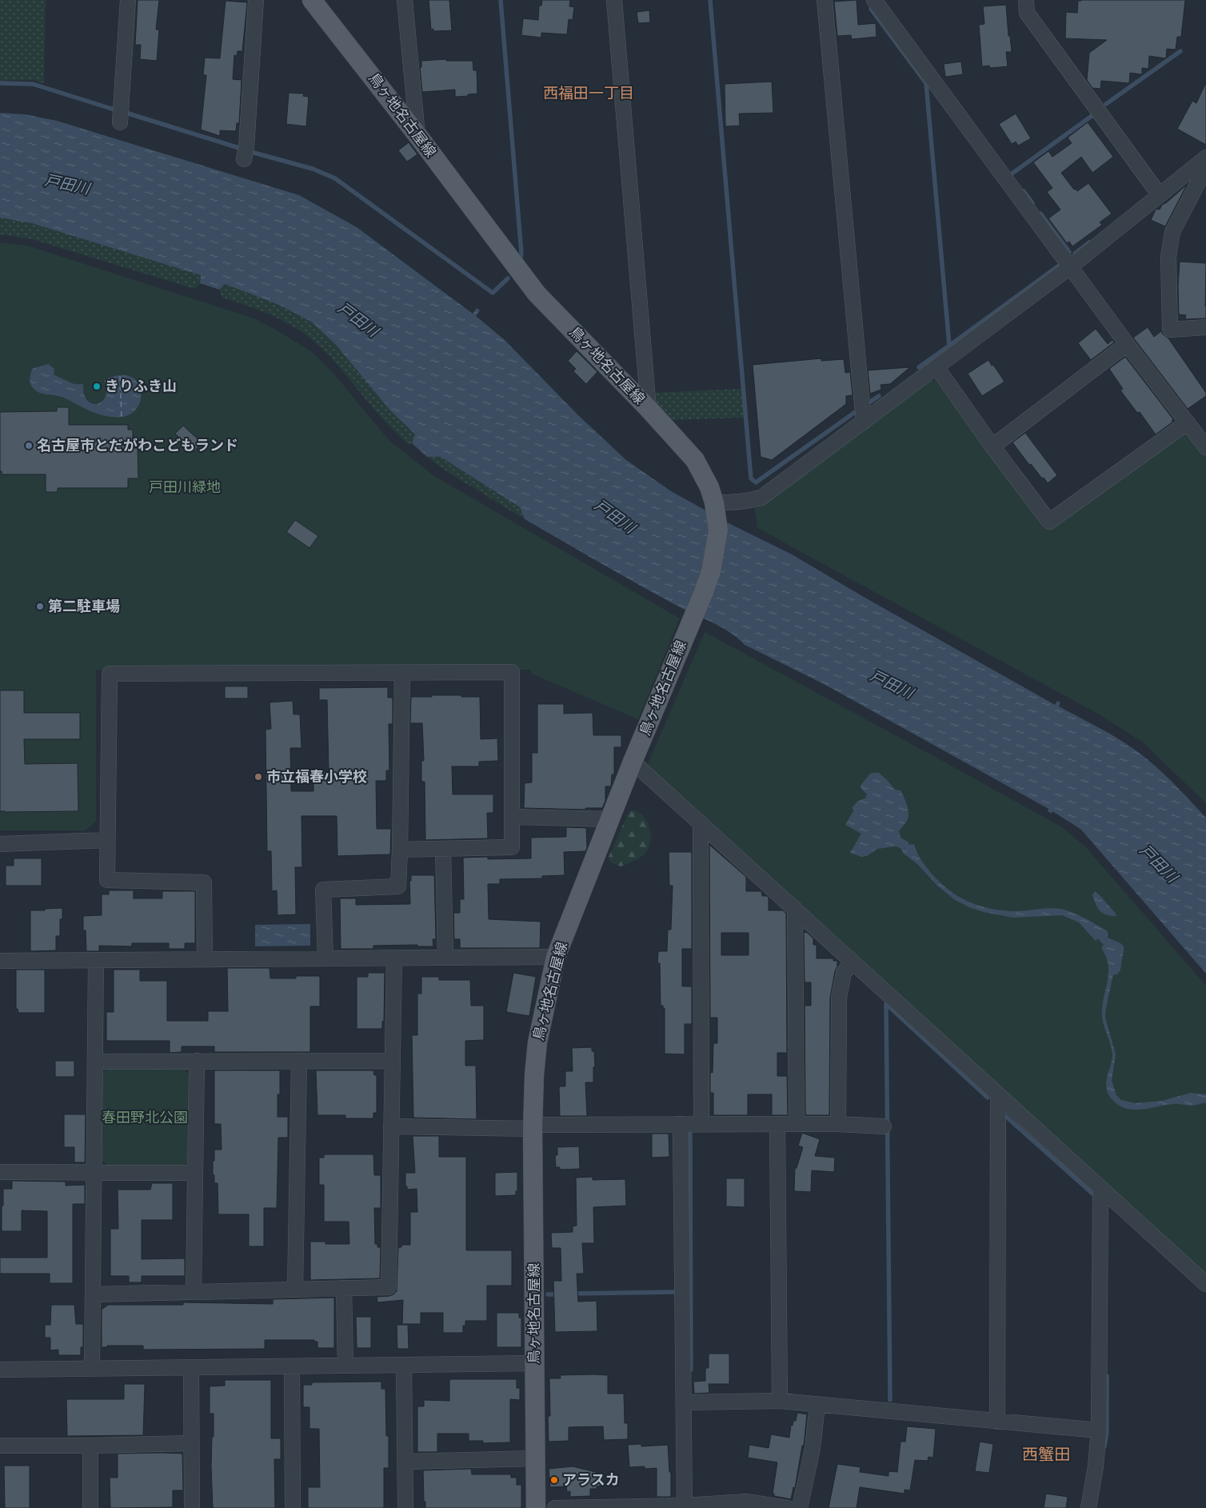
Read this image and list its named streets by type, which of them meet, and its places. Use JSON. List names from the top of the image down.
{
  "streets": {
    "main road": ["鳥ヶ地名古屋線"]
  },
  "districts": ["西福田一丁目", "西蟹田"],
  "water": ["戸田川"],
  "parks": ["戸田川緑地", "春田野北公園"],
  "places": [
    "きりふき山",
    "名古屋市とだがわこどもランド",
    "第二駐車場",
    "市立福春小学校",
    "アラスカ"
  ]
}
